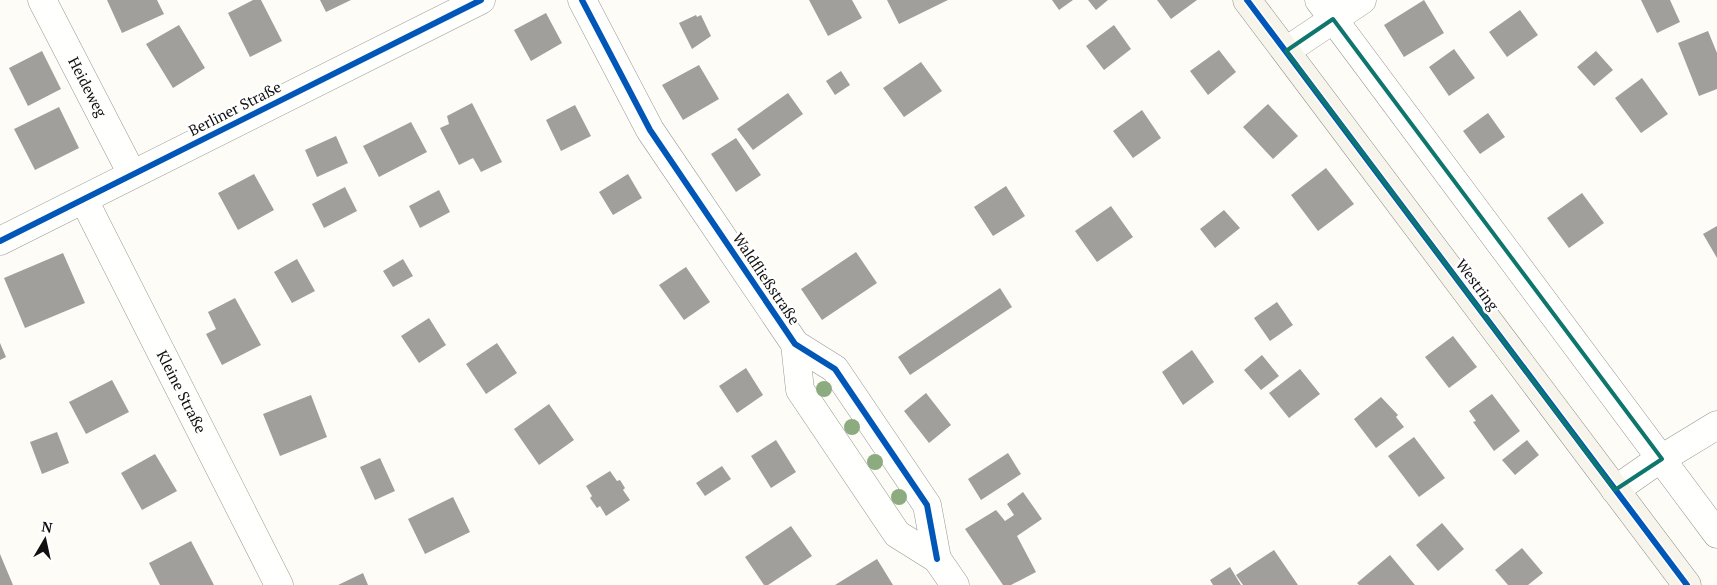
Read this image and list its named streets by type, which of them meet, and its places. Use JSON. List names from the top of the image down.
{
  "streets": {
    "street": [
      "Heideweg",
      "Berliner Straße",
      "Waldfließstraße",
      "Westring",
      "Kleine Straße"
    ]
  },
  "crossings": [
    ["Heideweg", "Berliner Straße"],
    ["Berliner Straße", "Kleine Straße"]
  ],
  "north": "top"
}
